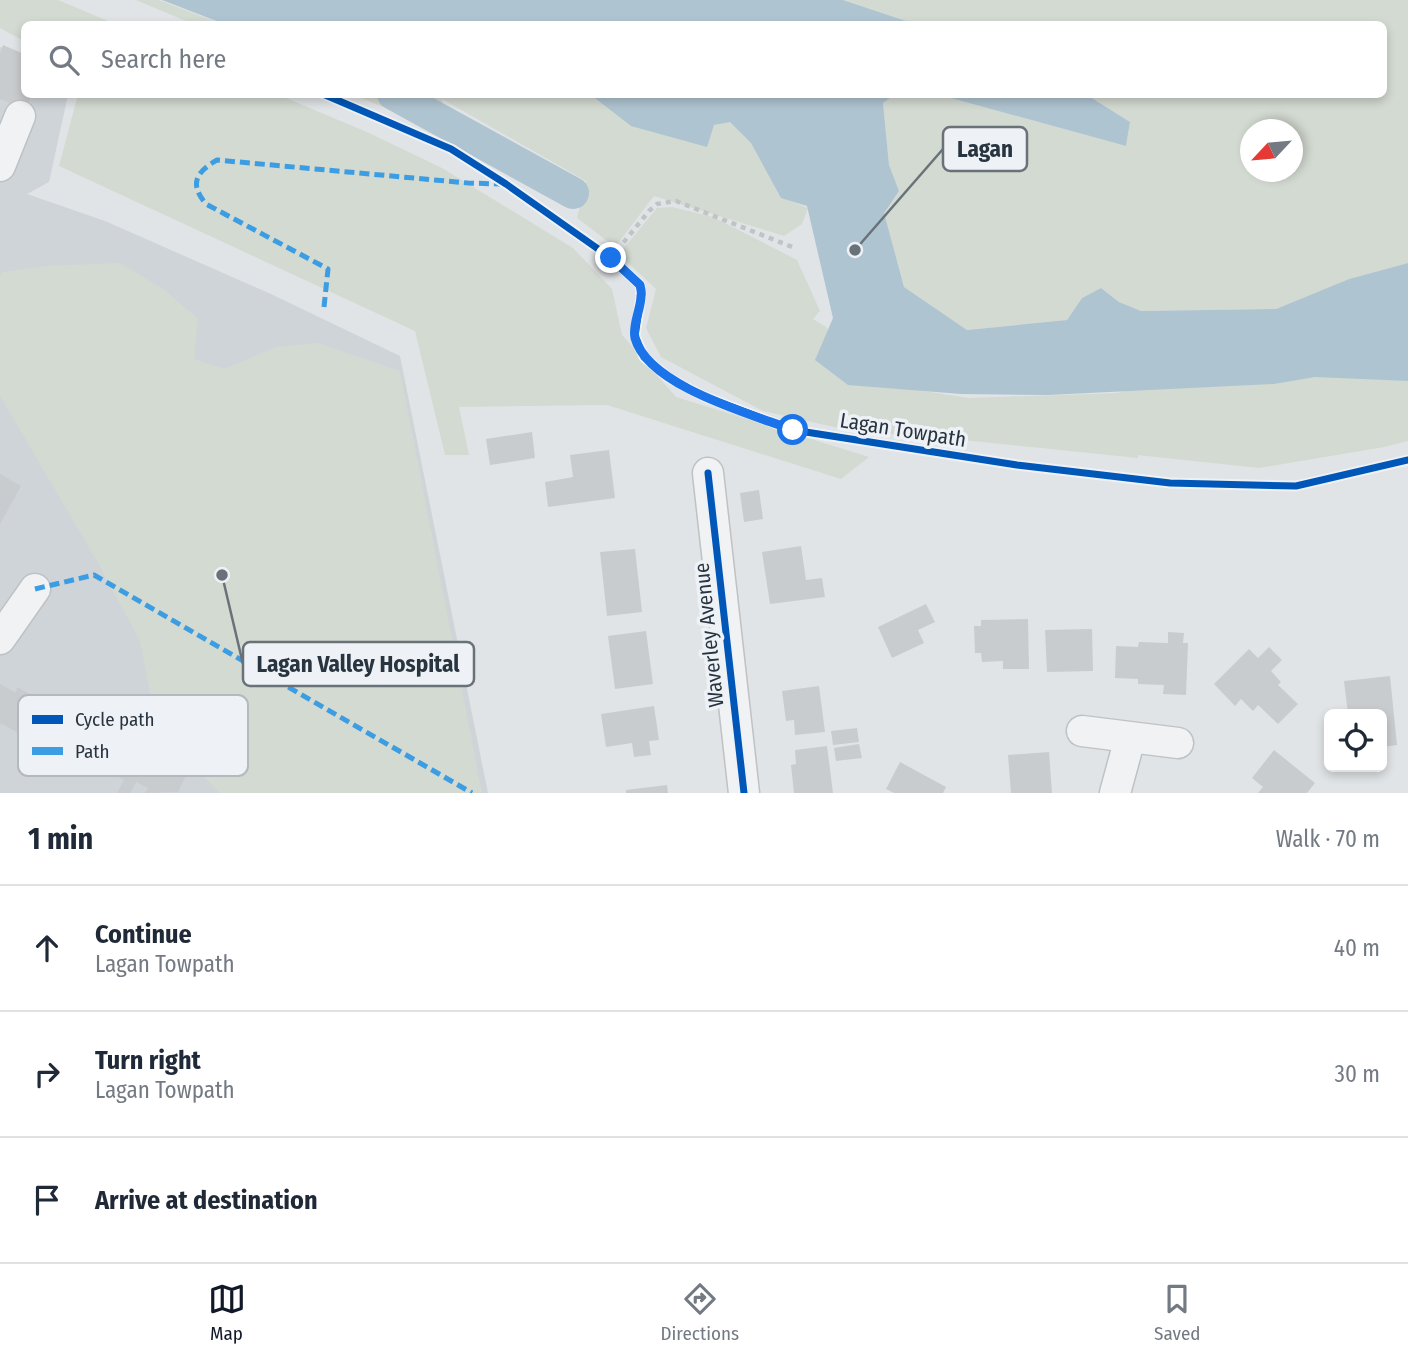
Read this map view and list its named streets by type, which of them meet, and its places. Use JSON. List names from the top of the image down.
{
  "streets": {
    "street": ["Waverley Avenue"],
    "cycle path": ["Lagan Towpath"]
  },
  "places": ["Lagan", "Lagan Valley Hospital"],
  "legend": ["Cycle path", "Path"],
  "north": "bottom left",
  "page": {
    "search": "Search here",
    "heading": ["1 min", "Walk · 70 m"],
    "list": [
      ["Continue", "Lagan Towpath", "40 m"],
      ["Turn right", "Lagan Towpath", "30 m"],
      "Arrive at destination"
    ],
    "nav": ["Map", "Directions", "Saved"]
  }
}
